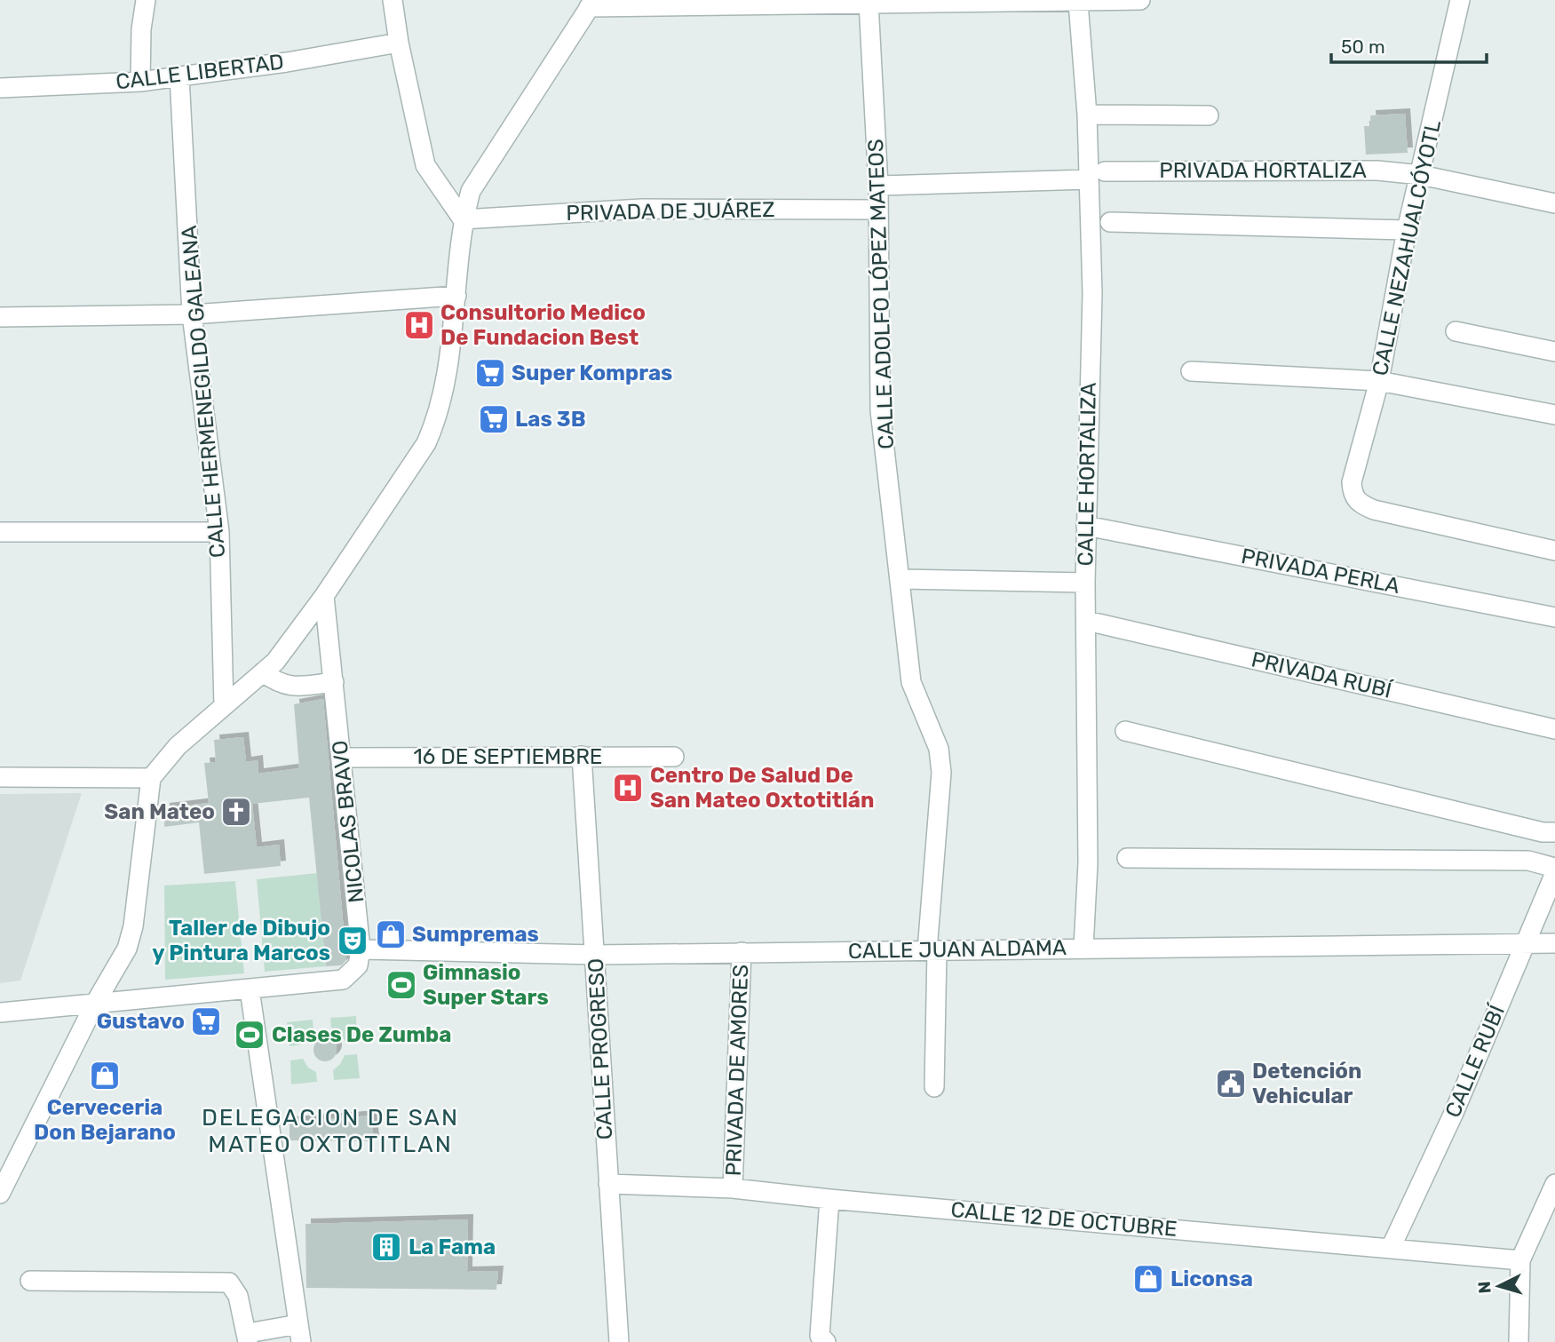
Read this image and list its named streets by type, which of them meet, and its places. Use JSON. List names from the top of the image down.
{
  "streets": {
    "street": [
      "CALLE LIBERTAD",
      "PRIVADA HORTALIZA",
      "PRIVADA DE JUÁREZ",
      "CALLE NEZAHUALCÓYOTL",
      "CALLE ADOLFO LÓPEZ MATEOS",
      "CALLE HERMENEGILDO GALEANA",
      "CALLE HORTALIZA",
      "PRIVADA PERLA",
      "PRIVADA RUBÍ",
      "16 DE SEPTIEMBRE",
      "NICOLAS BRAVO",
      "CALLE JUAN ALDAMA",
      "CALLE PROGRESO",
      "CALLE RUBÍ",
      "PRIVADA DE AMORES",
      "CALLE 12 DE OCTUBRE"
    ]
  },
  "crossings": [
    ["CALLE LIBERTAD", "CALLE HERMENEGILDO GALEANA"],
    ["PRIVADA HORTALIZA", "CALLE NEZAHUALCÓYOTL"],
    ["PRIVADA HORTALIZA", "CALLE ADOLFO LÓPEZ MATEOS"],
    ["PRIVADA HORTALIZA", "CALLE HORTALIZA"],
    ["PRIVADA DE JUÁREZ", "CALLE ADOLFO LÓPEZ MATEOS"],
    ["CALLE ADOLFO LÓPEZ MATEOS", "CALLE JUAN ALDAMA"],
    ["CALLE HORTALIZA", "PRIVADA PERLA"],
    ["CALLE HORTALIZA", "PRIVADA RUBÍ"],
    ["CALLE HORTALIZA", "CALLE JUAN ALDAMA"],
    ["16 DE SEPTIEMBRE", "NICOLAS BRAVO"],
    ["16 DE SEPTIEMBRE", "CALLE PROGRESO"],
    ["NICOLAS BRAVO", "CALLE JUAN ALDAMA"],
    ["CALLE JUAN ALDAMA", "CALLE PROGRESO"],
    ["CALLE JUAN ALDAMA", "CALLE RUBÍ"],
    ["CALLE JUAN ALDAMA", "PRIVADA DE AMORES"],
    ["CALLE PROGRESO", "CALLE 12 DE OCTUBRE"],
    ["CALLE RUBÍ", "CALLE 12 DE OCTUBRE"],
    ["PRIVADA DE AMORES", "CALLE 12 DE OCTUBRE"]
  ],
  "districts": ["DELEGACION DE SAN MATEO OXTOTITLAN"],
  "places": {
    "hospital": ["Consultorio Medico De Fundacion Best", "Centro De Salud De San Mateo Oxtotitlán"],
    "supermarket": ["Super Kompras", "Las 3B", "Gustavo"],
    "church": ["San Mateo"],
    "shop": ["Sumpremas", "Cerveceria Don Bejarano", "Liconsa"],
    "theatre": ["Taller de Dibujo y Pintura Marcos"],
    "sports": ["Gimnasio Super Stars", "Clases De Zumba"],
    "public building": ["Detención Vehicular"],
    "building": ["La Fama"]
  },
  "scale_bar": "50 m",
  "north": "left"
}
